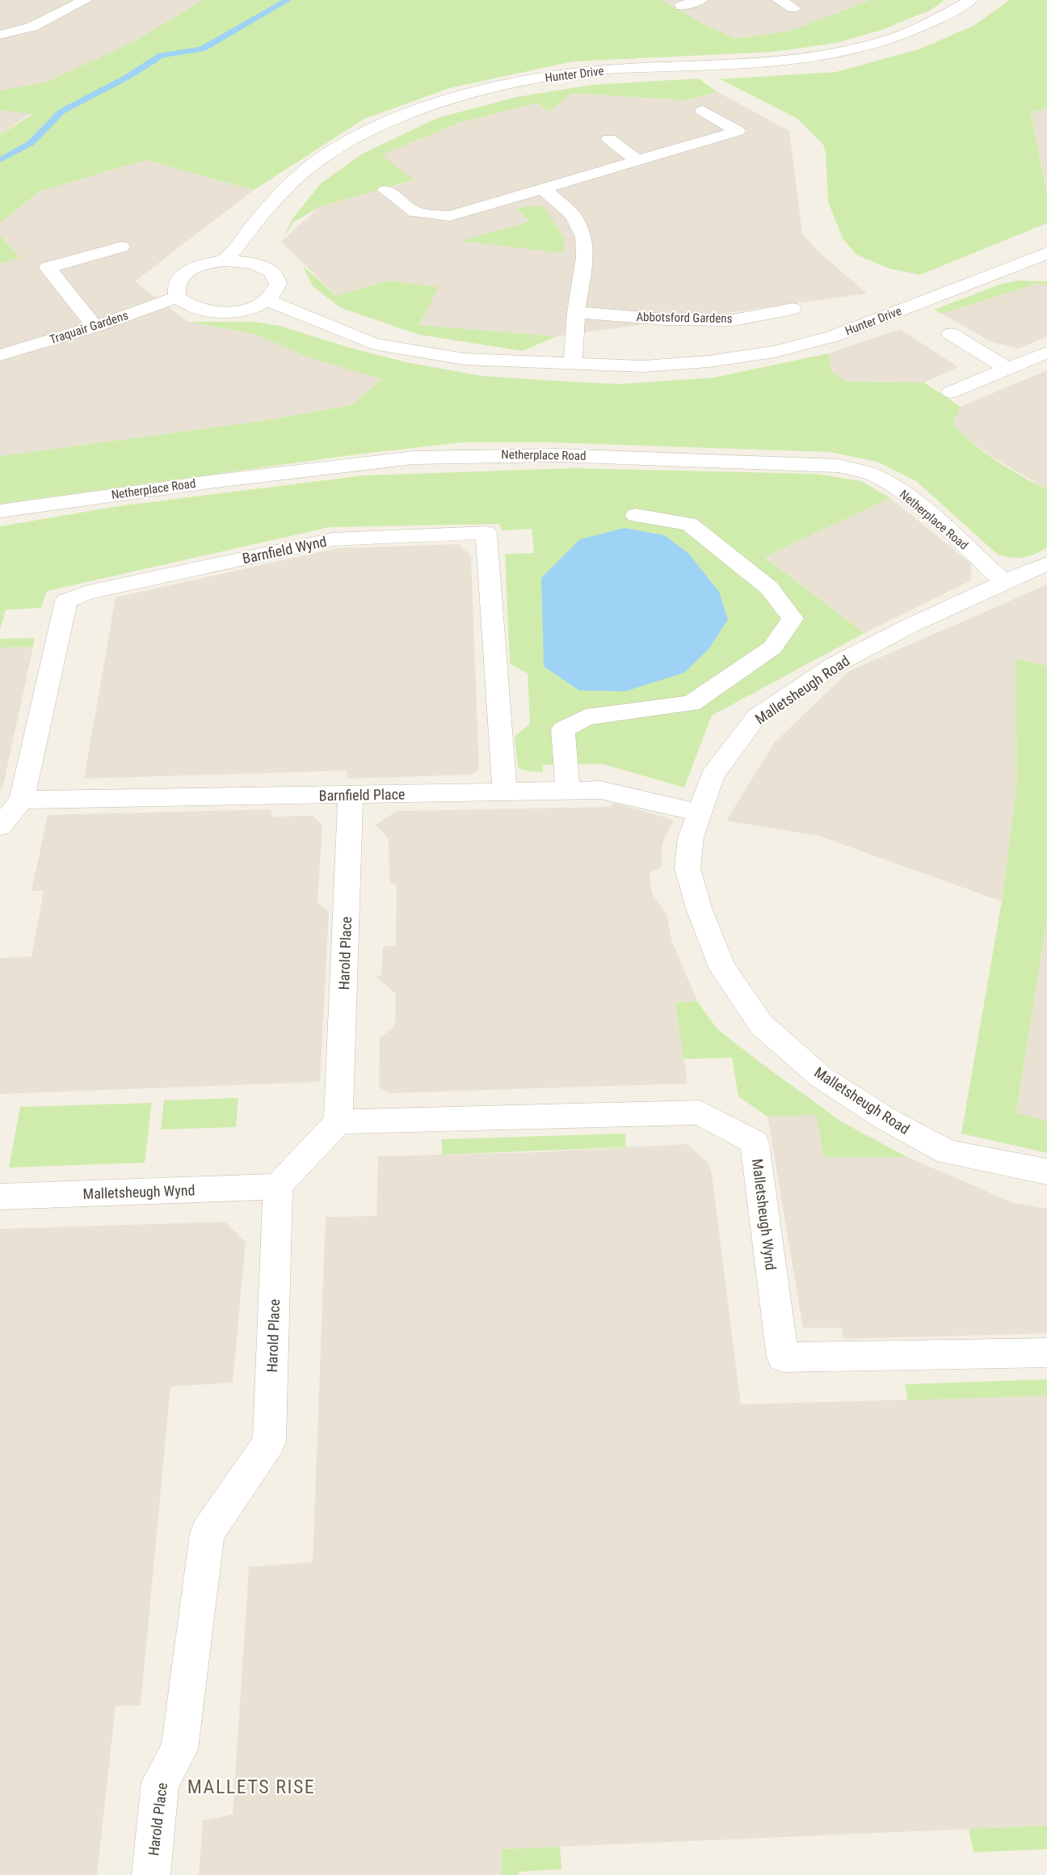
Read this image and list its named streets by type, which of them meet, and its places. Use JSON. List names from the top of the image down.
{
  "streets": {
    "street": [
      "Hunter Drive",
      "Abbotsford Gardens",
      "Traquair Gardens",
      "Netherplace Road",
      "Barnfield Wynd",
      "Malletsheugh Road",
      "Barnfield Place",
      "Harold Place",
      "Malletsheugh Wynd"
    ]
  },
  "crossings": [
    ["Netherplace Road", "Malletsheugh Road"],
    ["Barnfield Wynd", "Barnfield Place"],
    ["Malletsheugh Road", "Barnfield Place"],
    ["Barnfield Place", "Harold Place"],
    ["Harold Place", "Malletsheugh Wynd"]
  ],
  "districts": ["MALLETS RISE"]
}
